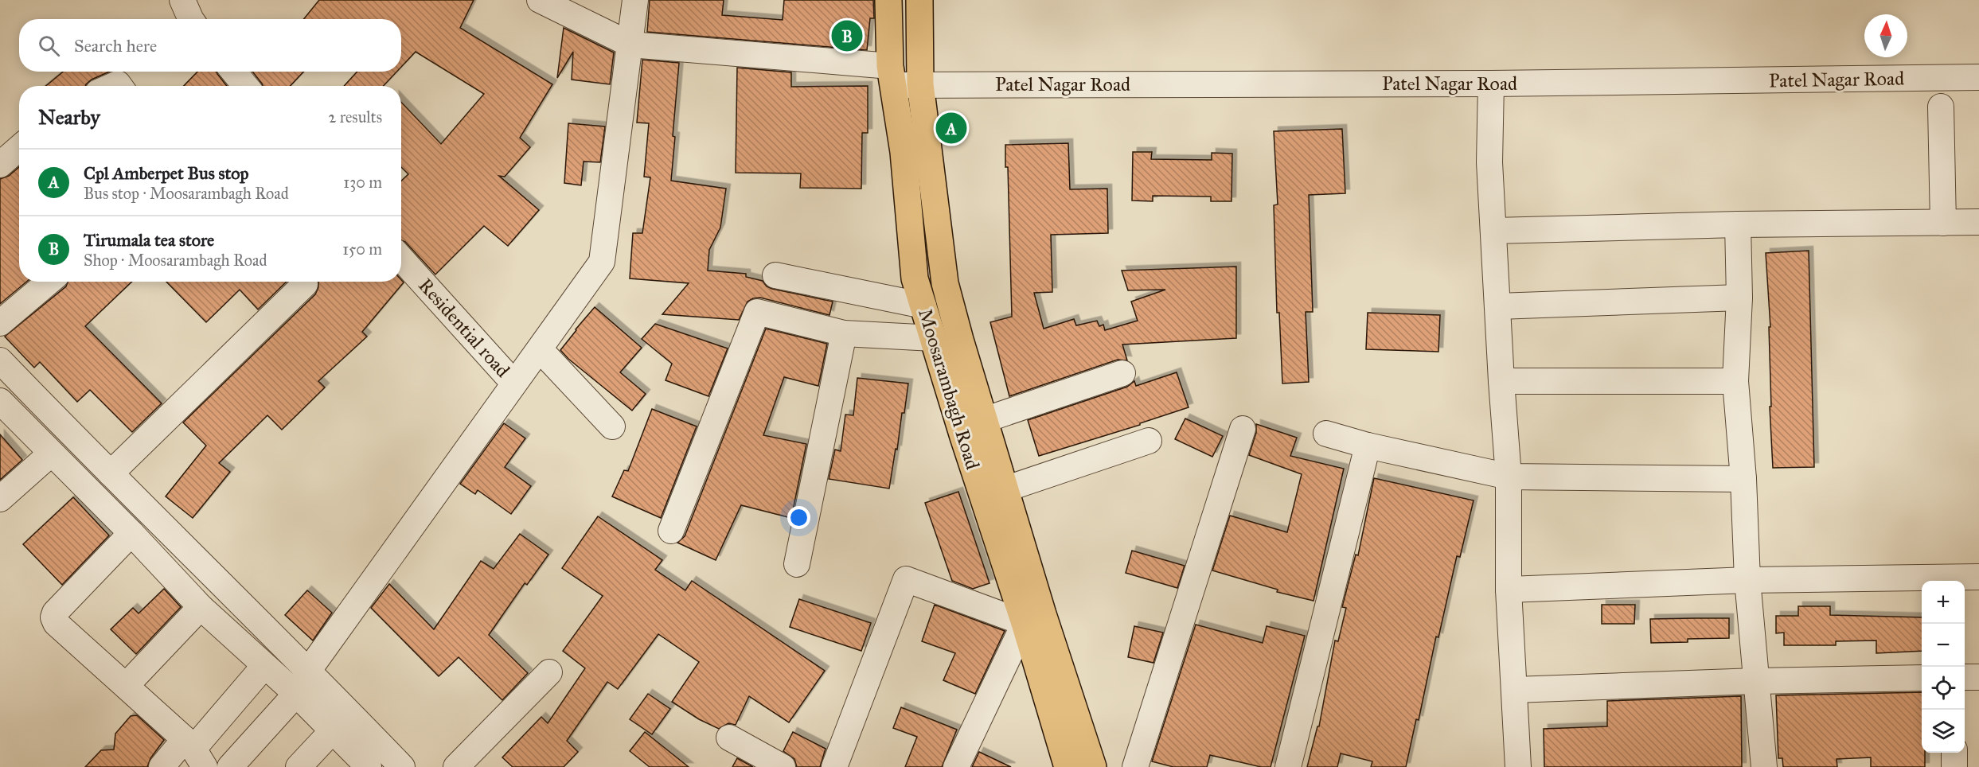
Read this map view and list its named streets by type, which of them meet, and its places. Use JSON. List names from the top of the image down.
{
  "streets": {
    "main road": ["Moosarambagh Road"],
    "street": ["Patel Nagar Road", "Residential road"]
  },
  "crossings": [
    ["Patel Nagar Road", "Moosarambagh Road"]
  ],
  "north": "top",
  "page": {
    "pins": ["B", "A"],
    "search": "Search here",
    "heading": ["Nearby", "2 results"],
    "list": [
      {
        "mark": "A",
        "name": "Cpl Amberpet Bus stop",
        "note": "Bus stop · Moosarambagh Road",
        "value": "130 m"
      },
      {
        "mark": "B",
        "name": "Tirumala tea store",
        "note": "Shop · Moosarambagh Road",
        "value": "150 m"
      }
    ],
    "map_buttons": ["+", "−"]
  }
}
